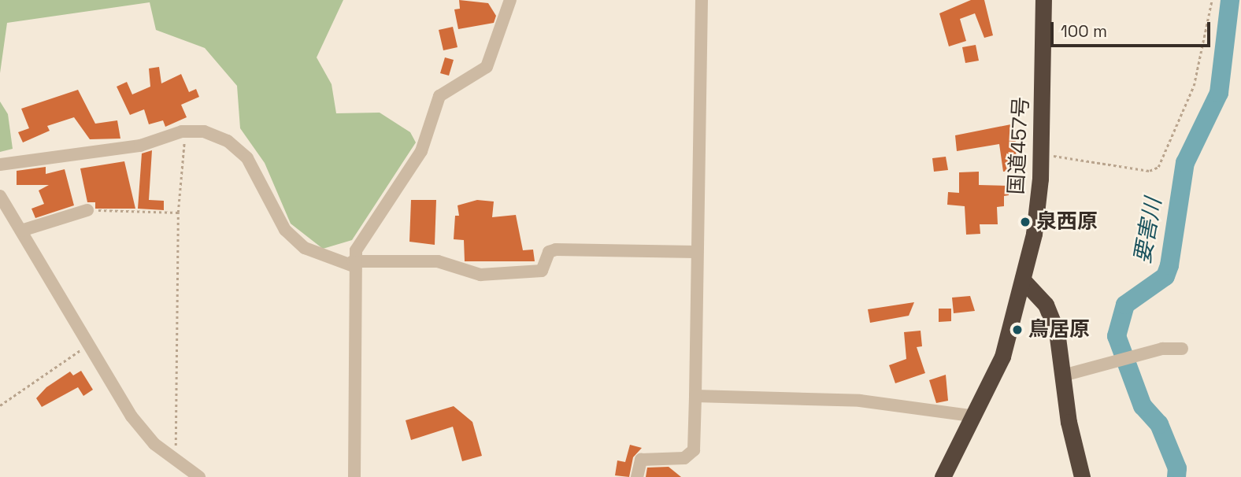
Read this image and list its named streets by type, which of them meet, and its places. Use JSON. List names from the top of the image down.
{
  "streets": {
    "highway": ["国道457号"]
  },
  "water": ["要害川"],
  "places": ["泉西原", "鳥居原"],
  "scale_bar": "100 m"
}
